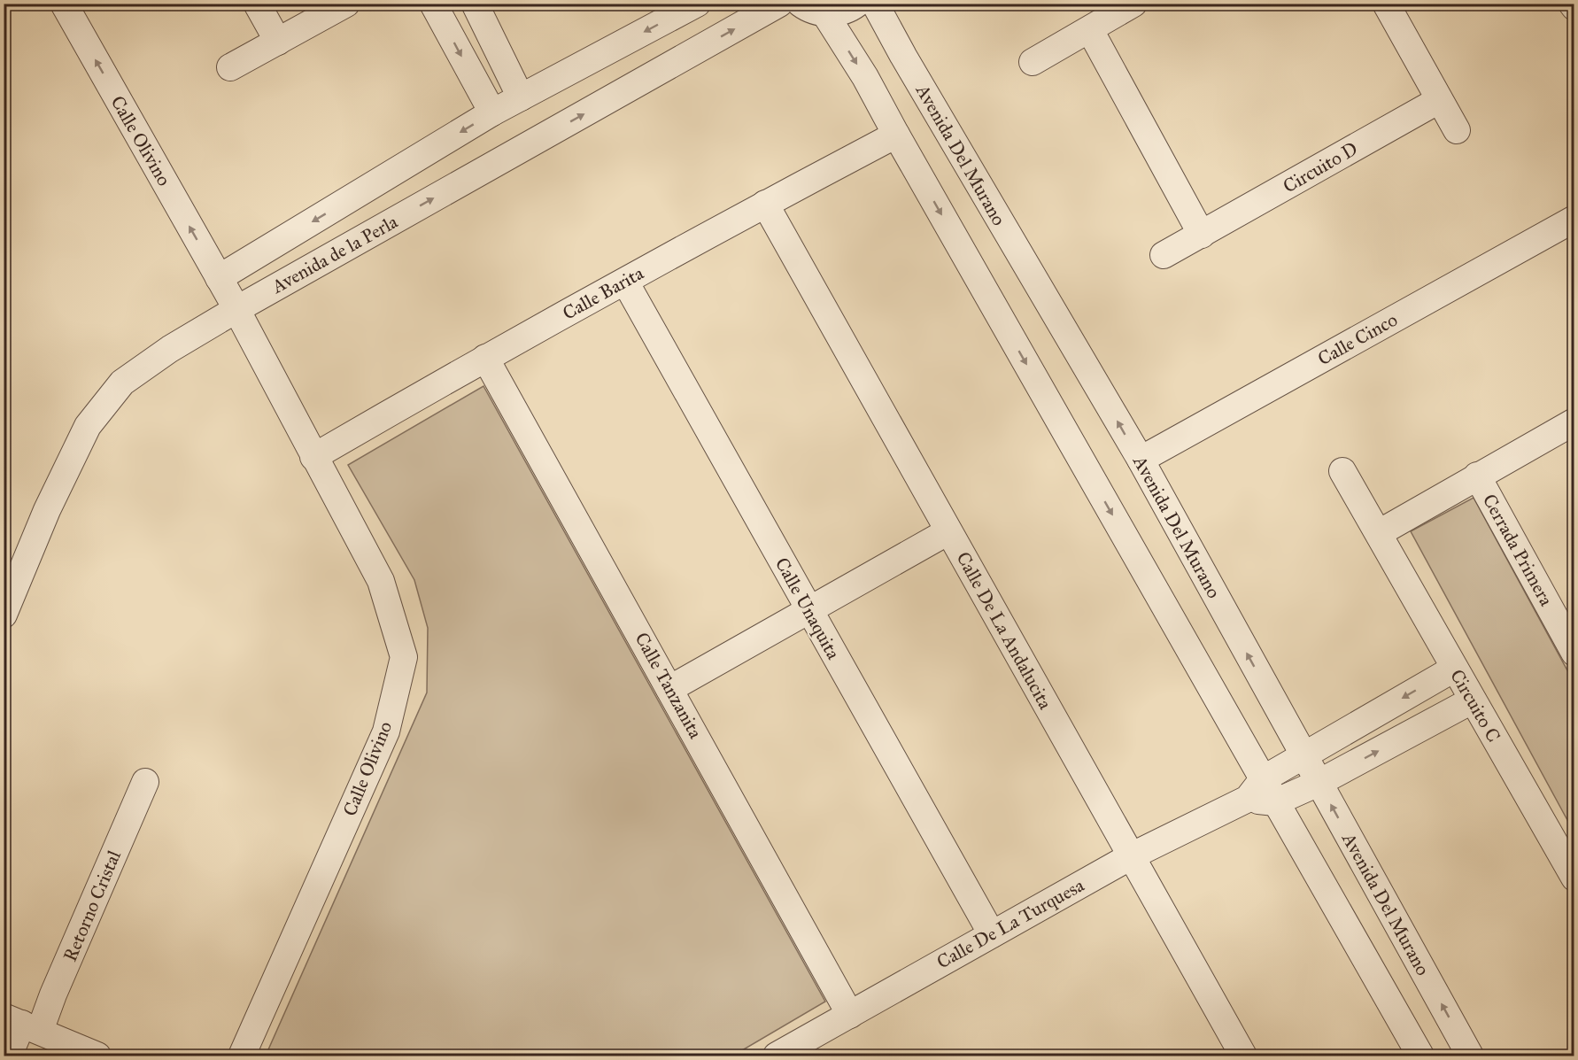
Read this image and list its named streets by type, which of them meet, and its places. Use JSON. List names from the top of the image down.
{
  "streets": {
    "street": [
      "Calle Olivino",
      "Avenida Del Murano",
      "Circuito D",
      "Avenida de la Perla",
      "Calle Barita",
      "Calle Cinco",
      "Cerrada Primera",
      "Calle Unaquita",
      "Calle De La Andalucita",
      "Calle Tanzanita",
      "Circuito C",
      "Retorno Cristal",
      "Calle De La Turquesa"
    ]
  },
  "crossings": [
    ["Calle Olivino", "Avenida de la Perla"],
    ["Calle Olivino", "Calle Barita"],
    ["Avenida Del Murano", "Calle Cinco"],
    ["Avenida Del Murano", "Calle De La Turquesa"],
    ["Calle Barita", "Calle Unaquita"],
    ["Calle Barita", "Calle De La Andalucita"],
    ["Calle Barita", "Calle Tanzanita"],
    ["Calle Unaquita", "Calle De La Turquesa"],
    ["Calle De La Andalucita", "Calle De La Turquesa"],
    ["Calle Tanzanita", "Calle De La Turquesa"],
    ["Circuito C", "Calle De La Turquesa"]
  ]
}
